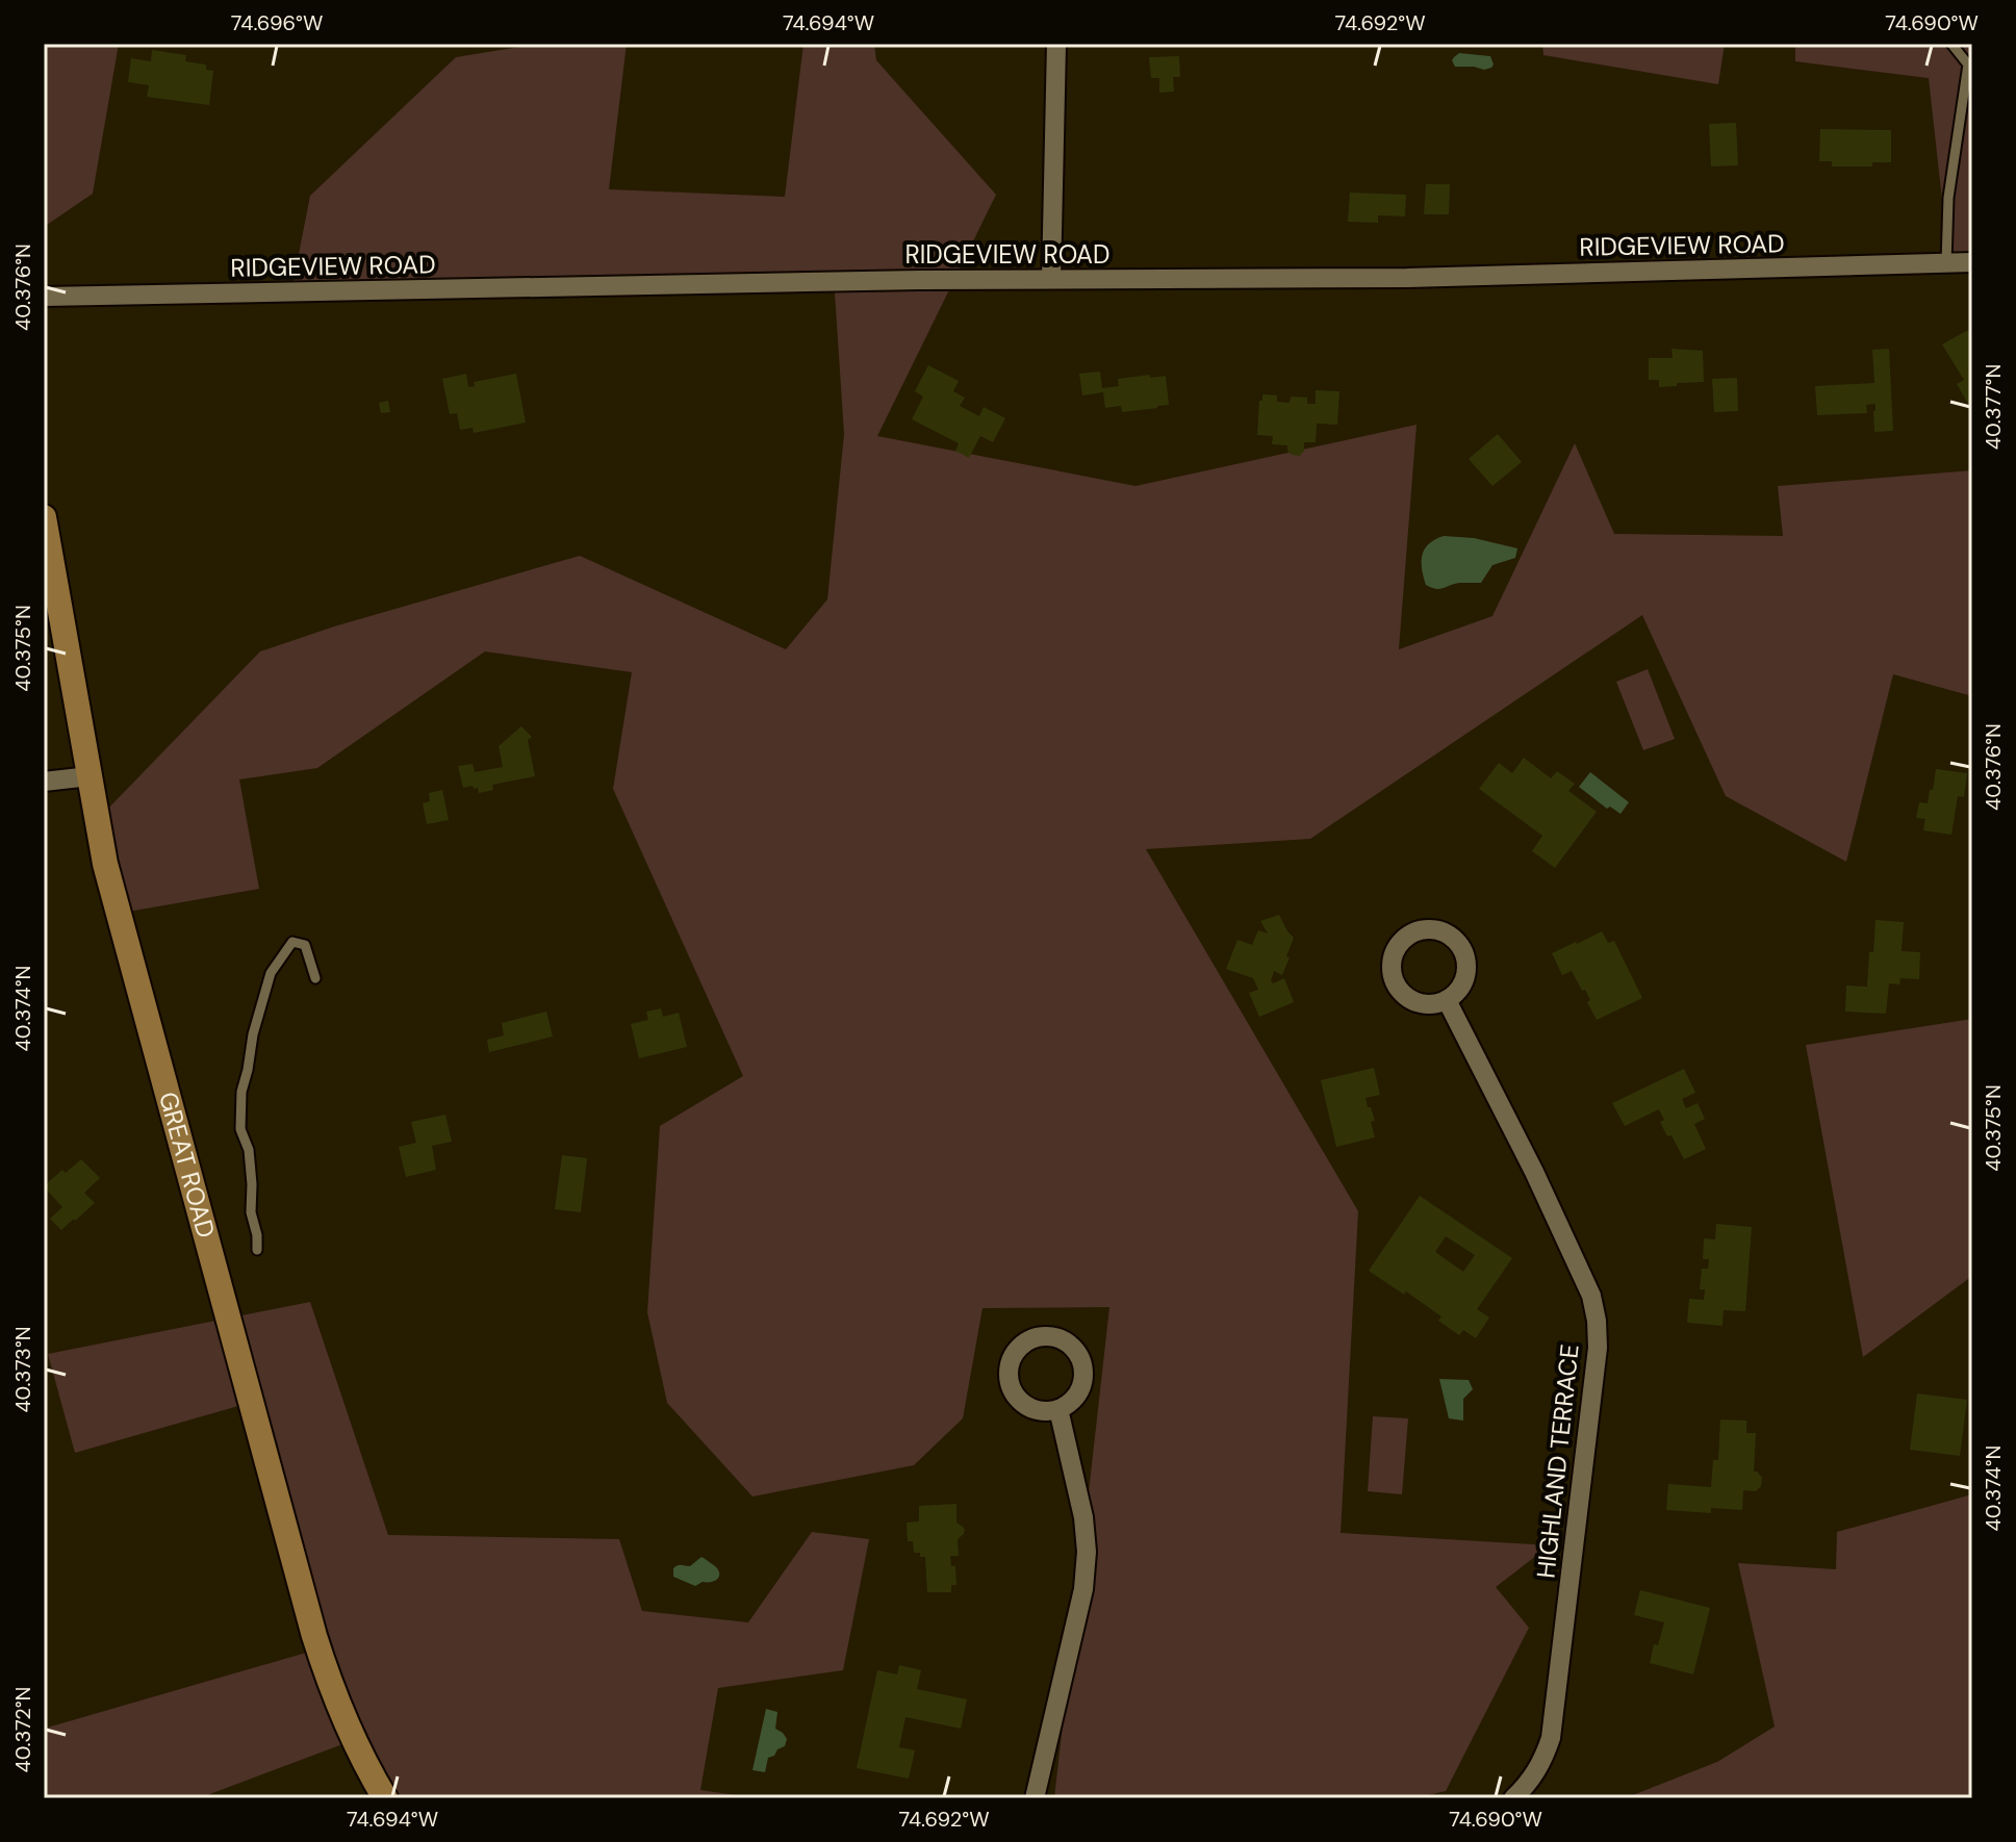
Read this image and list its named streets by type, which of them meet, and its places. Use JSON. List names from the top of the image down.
{
  "streets": {
    "street": ["RIDGEVIEW ROAD", "GREAT ROAD", "HIGHLAND TERRACE"]
  },
  "coordinates": [
    "74.696°W",
    "74.694°W",
    "74.692°W",
    "74.690°W",
    "40.376°N",
    "40.377°N",
    "40.375°N",
    "40.374°N",
    "40.373°N",
    "40.372°N"
  ]
}
